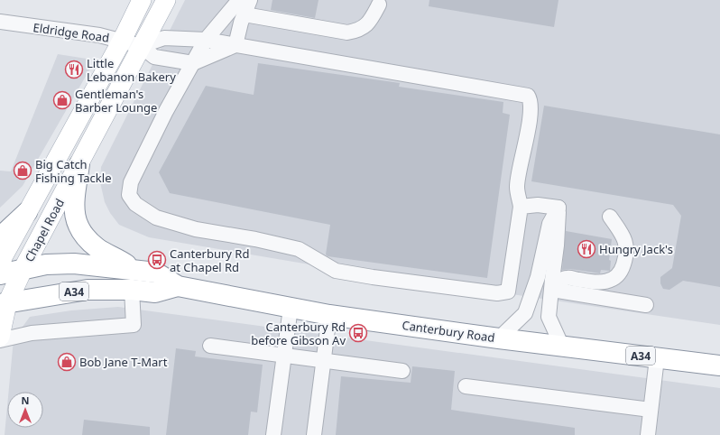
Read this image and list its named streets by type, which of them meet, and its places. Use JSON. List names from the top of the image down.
{
  "streets": {
    "highway": ["A34", "Canterbury Road"],
    "main road": ["Chapel Road"],
    "street": ["Eldridge Road"]
  },
  "crossings": [
    ["Eldridge Road", "Chapel Road"],
    ["Chapel Road", "Canterbury Road"]
  ],
  "places": {
    "restaurant": ["Little Lebanon Bakery", "Hungry Jack's"],
    "shop": ["Gentleman's Barber Lounge", "Big Catch Fishing Tackle", "Bob Jane T-Mart"],
    "bus stop": ["Canterbury Rd at Chapel Rd", "Canterbury Rd before Gibson Av"]
  },
  "north": "top"
}
